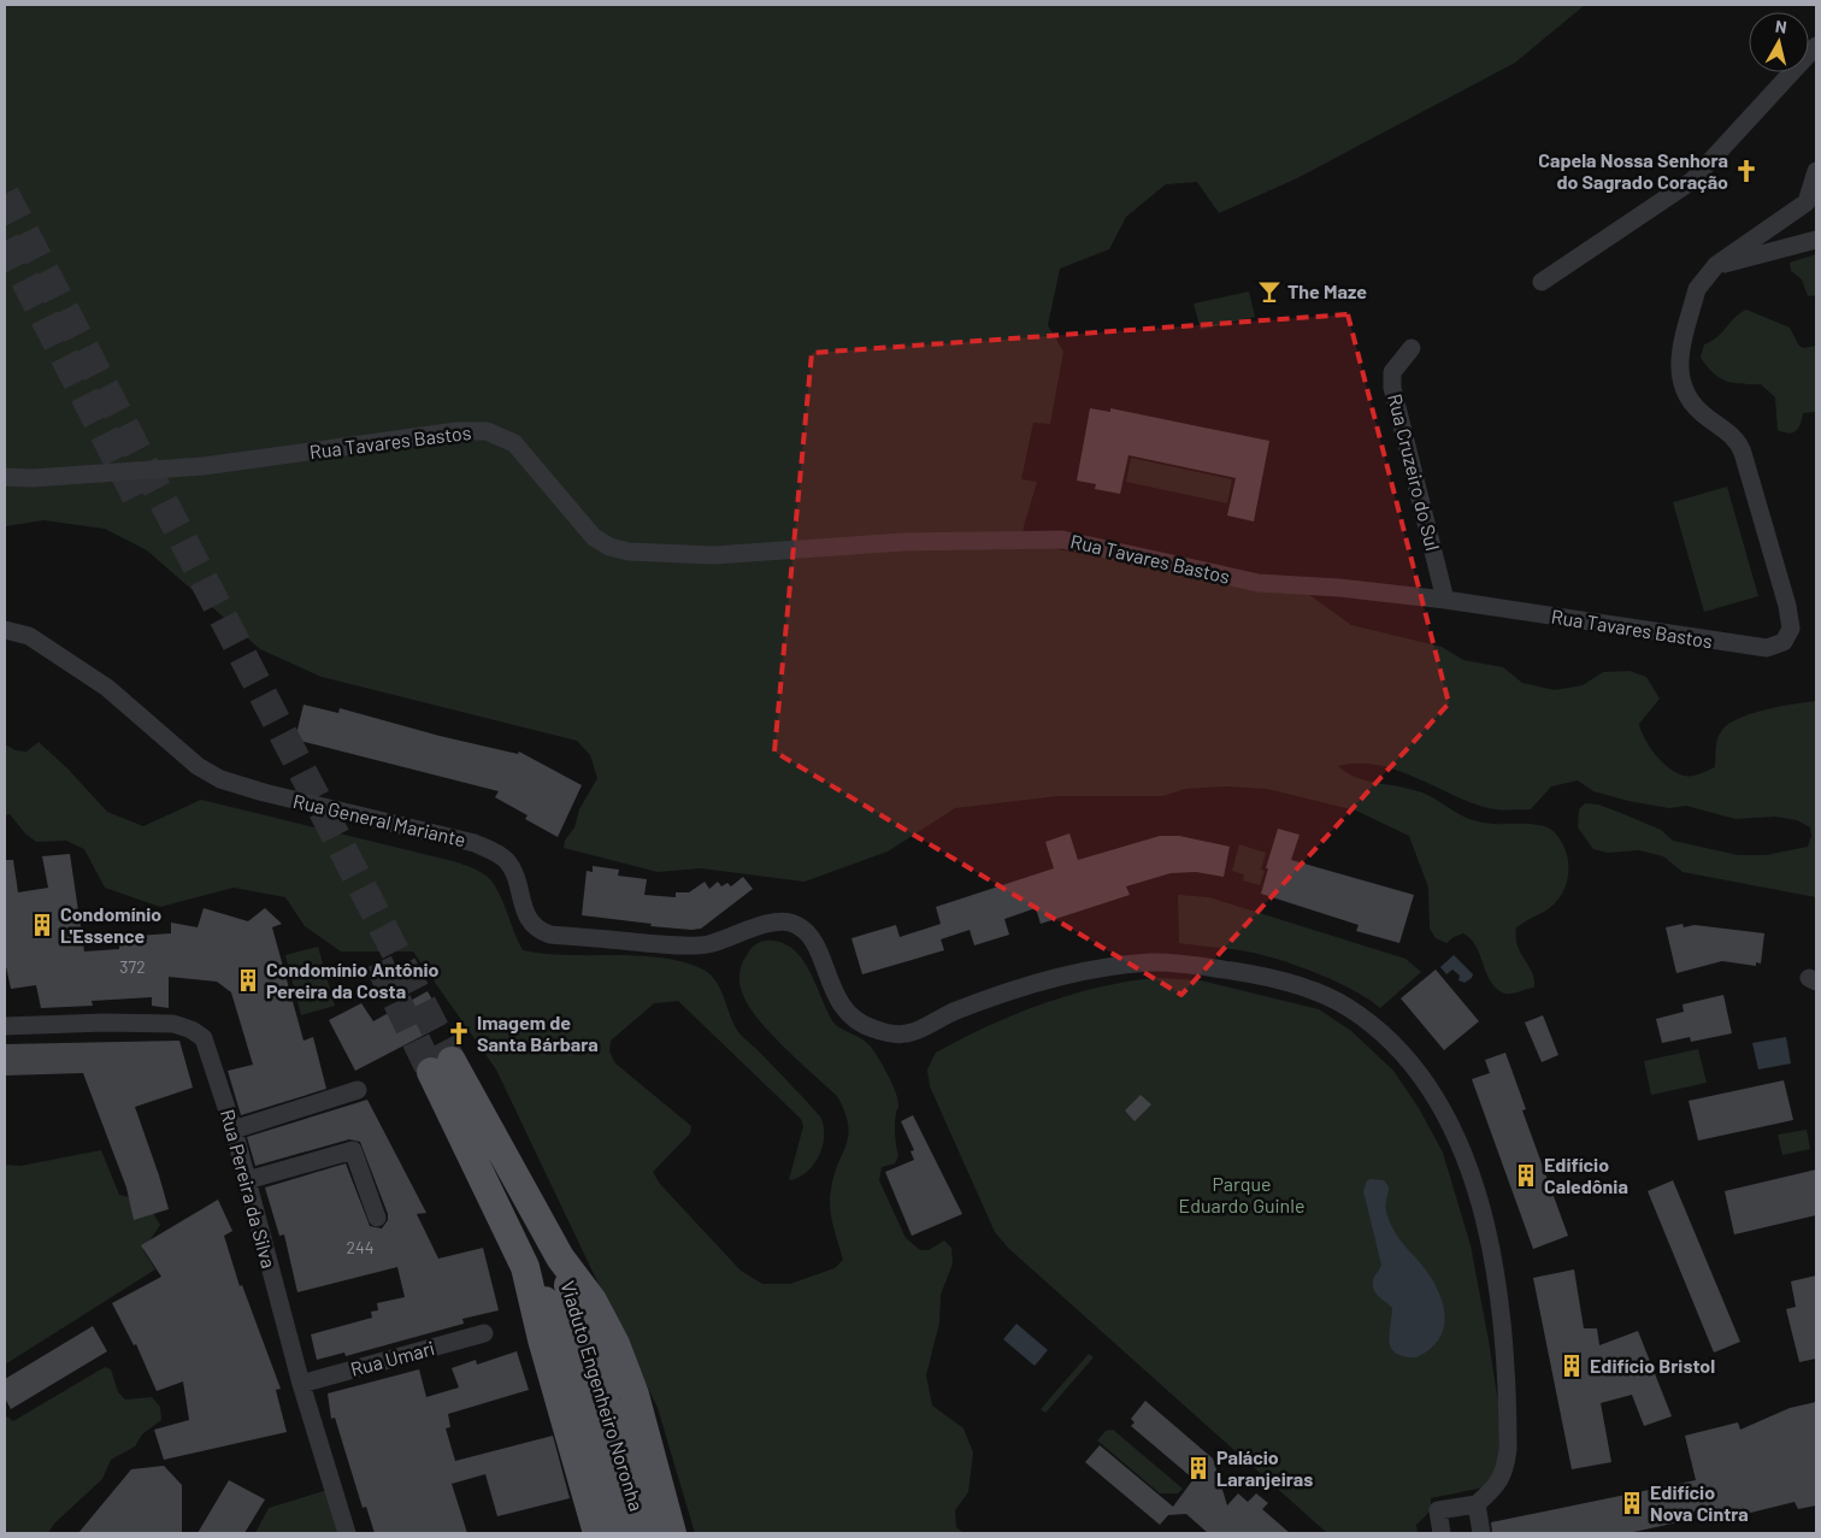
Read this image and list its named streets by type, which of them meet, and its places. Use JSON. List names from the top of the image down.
{
  "streets": {
    "main road": ["Viaduto Engenheiro Noronha"],
    "street": [
      "Rua Tavares Bastos",
      "Rua Cruzeiro do Sul",
      "Rua General Mariante",
      "Rua Pereira da Silva",
      "Rua Umari"
    ]
  },
  "crossings": [
    ["Rua Tavares Bastos", "Rua Cruzeiro do Sul"],
    ["Rua Pereira da Silva", "Rua Umari"]
  ],
  "parks": ["Parque Eduardo Guinle"],
  "places": {
    "church": ["Capela Nossa Senhora do Sagrado Coração", "Imagem de Santa Bárbara"],
    "bar": ["The Maze"],
    "building": [
      "Condomínio L'Essence",
      "Condomínio Antônio Pereira da Costa",
      "Edifício Caledônia",
      "Edifício Bristol",
      "Palácio Laranjeiras",
      "Edifício Nova Cintra"
    ]
  },
  "house_numbers": ["372", "244"],
  "north": "top"
}
